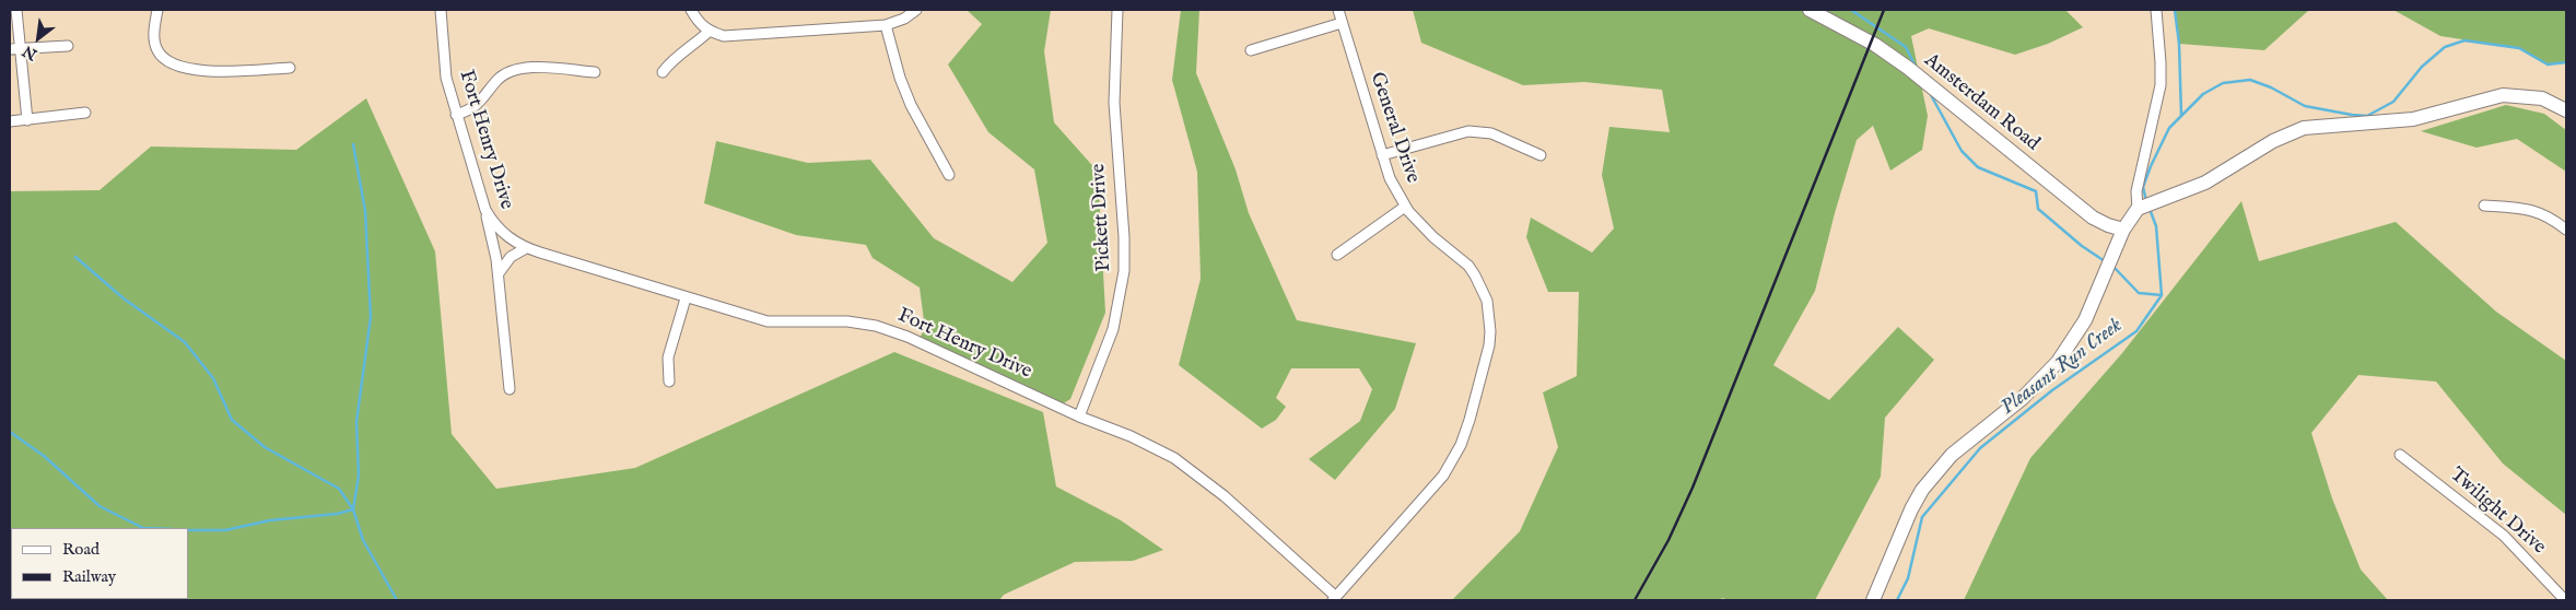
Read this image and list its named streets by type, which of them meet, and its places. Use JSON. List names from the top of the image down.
{
  "streets": {
    "street": [
      "Amsterdam Road",
      "General Drive",
      "Fort Henry Drive",
      "Pickett Drive",
      "Twilight Drive"
    ]
  },
  "crossings": [
    ["General Drive", "Fort Henry Drive"],
    ["Fort Henry Drive", "Pickett Drive"]
  ],
  "water": ["Pleasant Run Creek"],
  "legend": ["Road", "Railway"],
  "north": "bottom left"
}
